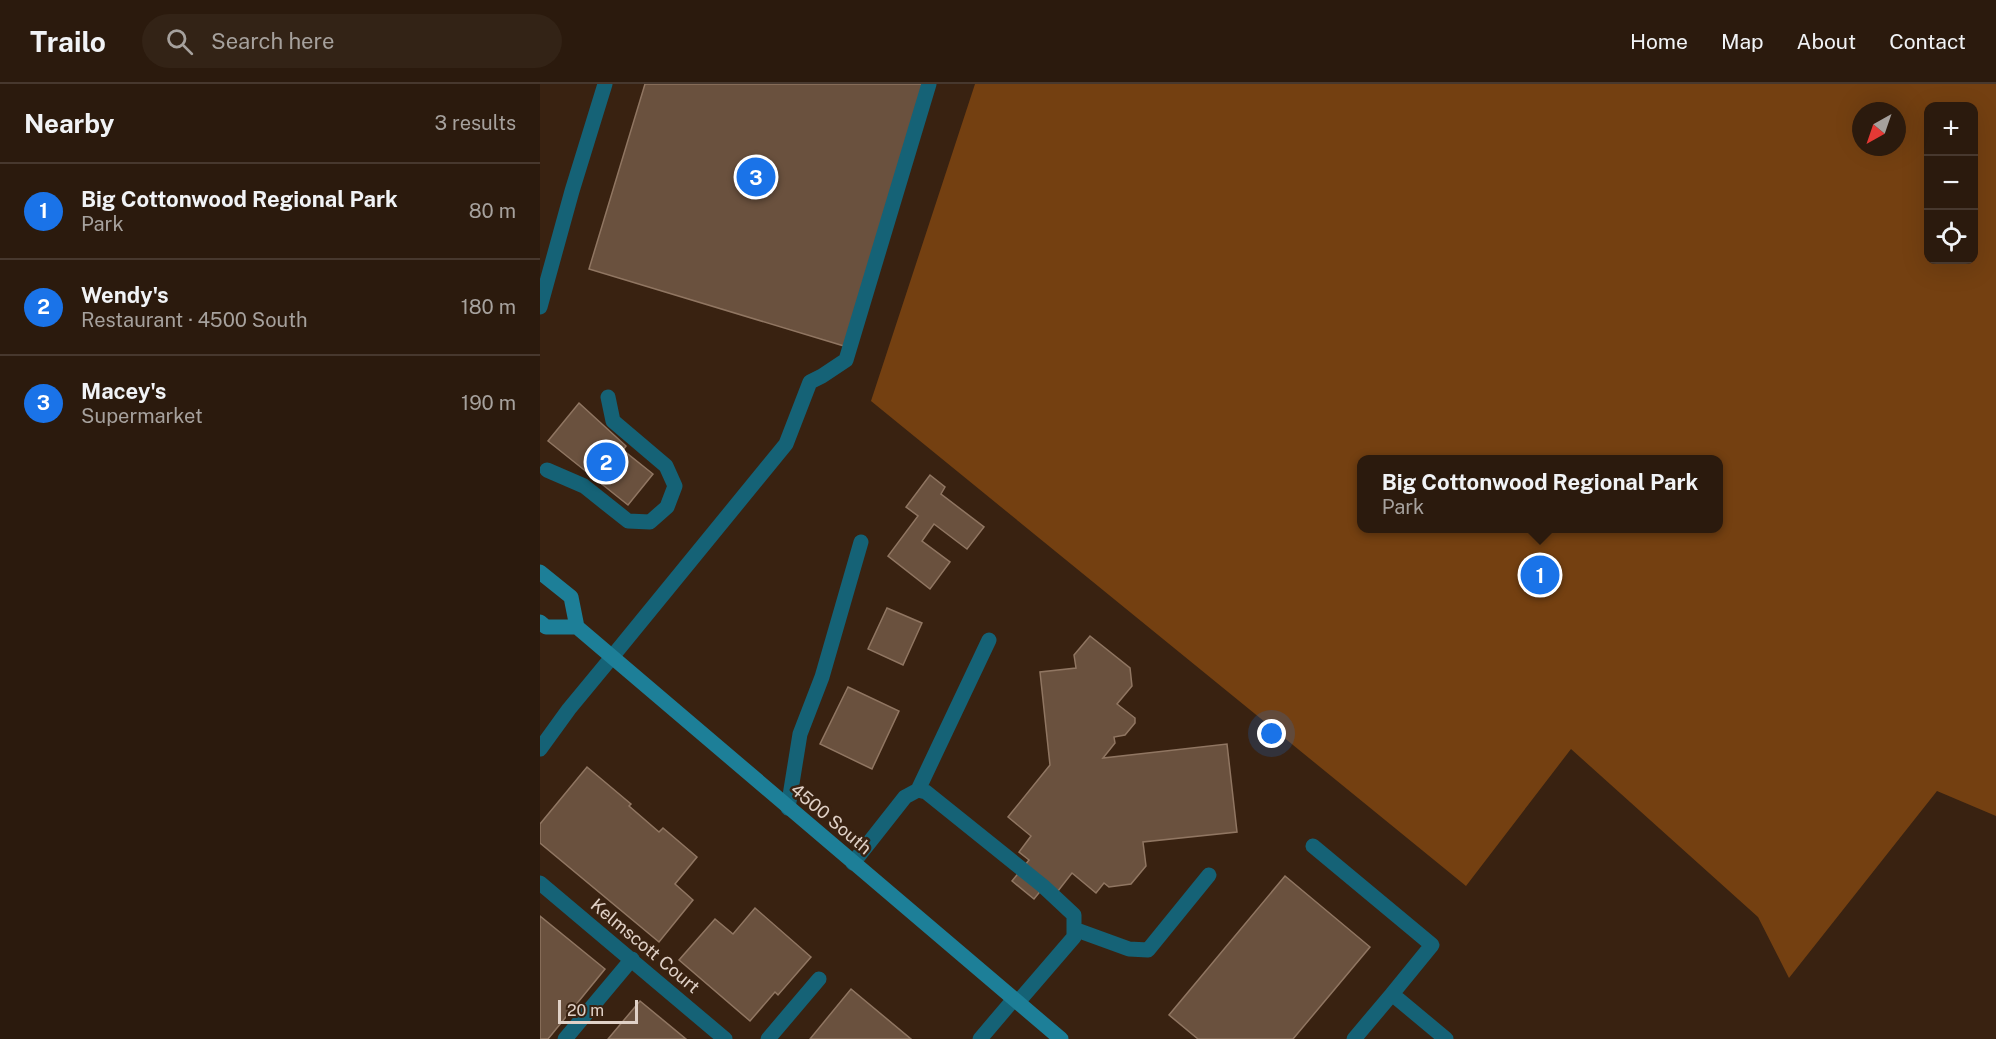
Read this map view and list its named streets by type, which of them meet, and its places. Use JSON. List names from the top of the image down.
{
  "streets": {
    "main road": ["4500 South"],
    "street": ["Kelmscott Court"]
  },
  "scale_bar": "20 m",
  "north": "bottom left",
  "page": {
    "header": "Trailo",
    "search": "Search here",
    "nav": [
      "Home",
      "Map",
      "About",
      "Contact"
    ],
    "heading": ["Nearby", "3 results"],
    "map_buttons": ["+", "−"],
    "pins": ["3", "2", "1"],
    "list": [
      {
        "mark": "1",
        "name": "Big Cottonwood Regional Park",
        "note": "Park",
        "value": "80 m"
      },
      {
        "mark": "2",
        "name": "Wendy's",
        "note": "Restaurant · 4500 South",
        "value": "180 m"
      },
      {
        "mark": "3",
        "name": "Macey's",
        "note": "Supermarket",
        "value": "190 m"
      }
    ],
    "popup": ["Big Cottonwood Regional Park", "Park"],
    "scale": "20 m"
  }
}
